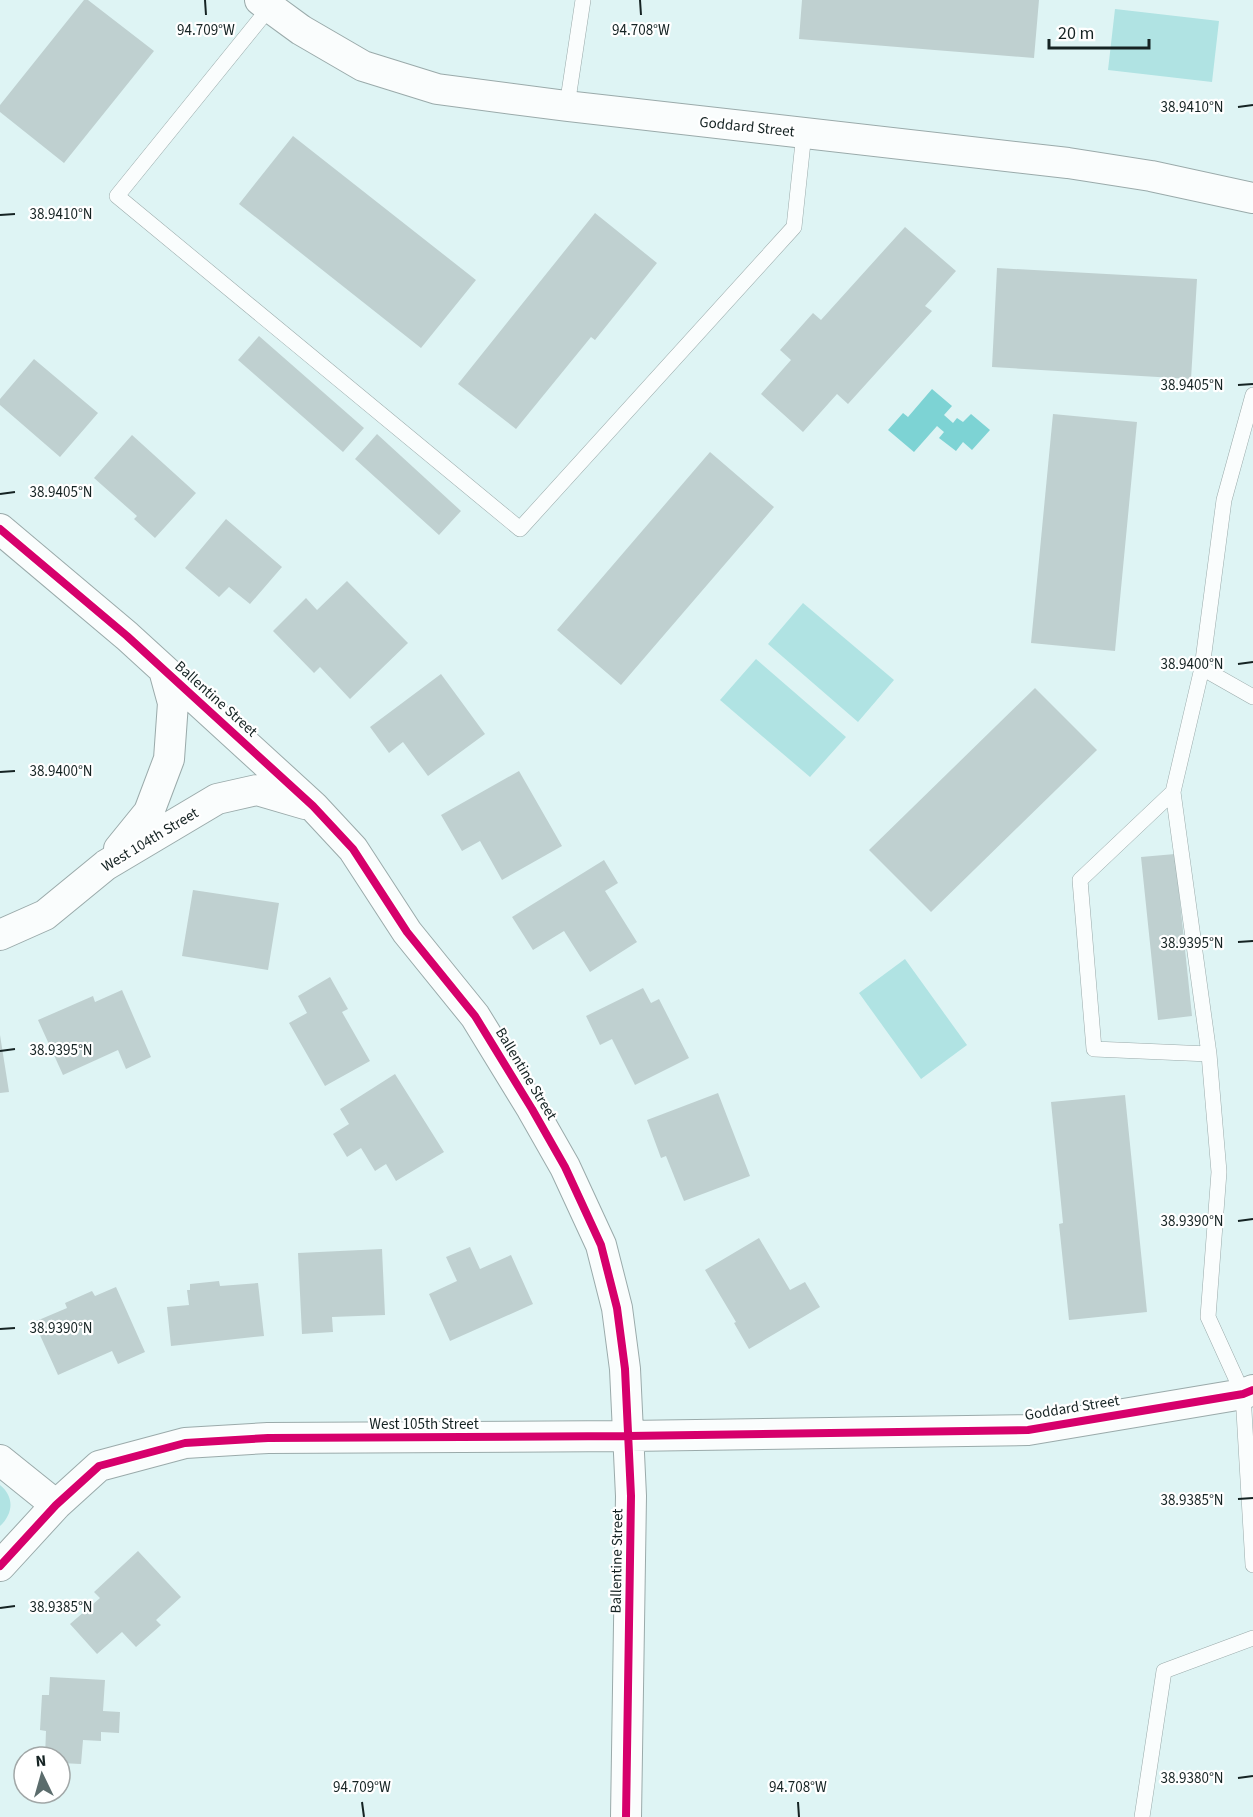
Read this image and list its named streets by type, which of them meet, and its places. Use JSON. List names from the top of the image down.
{
  "streets": {
    "street": [
      "Goddard Street",
      "Ballentine Street",
      "West 104th Street",
      "West 105th Street"
    ]
  },
  "crossings": [
    ["Goddard Street", "West 105th Street"],
    ["Ballentine Street", "West 104th Street"],
    ["Ballentine Street", "West 105th Street"]
  ],
  "scale_bar": "20 m",
  "north": "top",
  "coordinates": [
    "94.709°W",
    "94.708°W",
    "38.9410°N",
    "38.9405°N",
    "38.9400°N",
    "38.9395°N",
    "38.9390°N",
    "38.9385°N",
    "38.9380°N"
  ]
}
